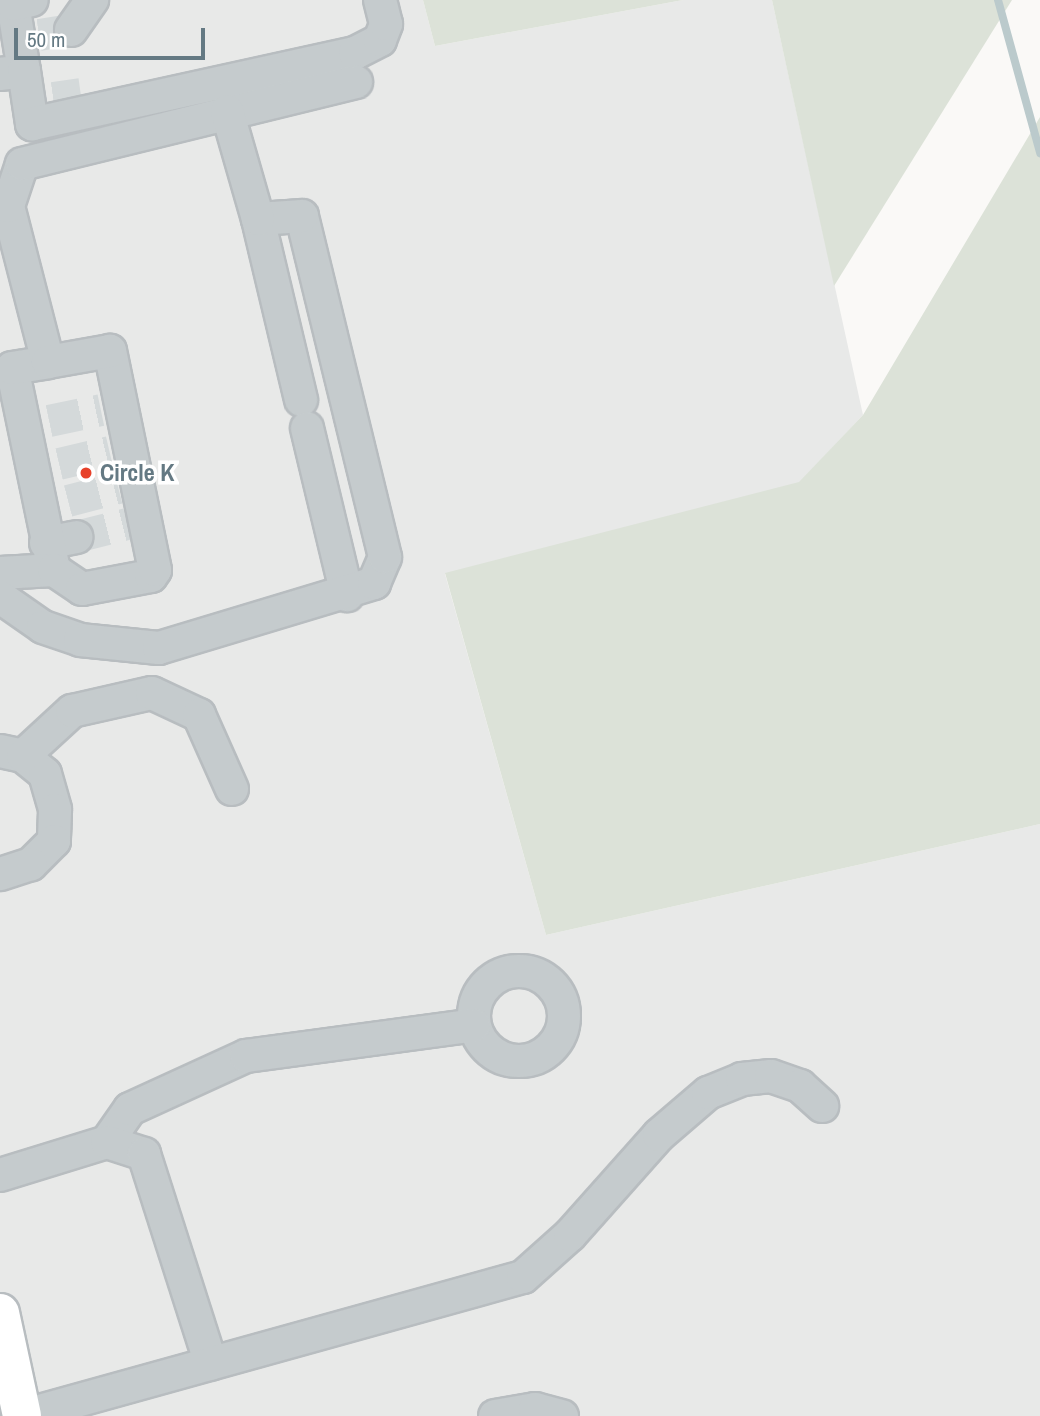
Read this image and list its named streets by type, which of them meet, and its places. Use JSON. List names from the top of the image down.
{
  "places": ["Circle K"],
  "scale_bar": "50 m"
}
